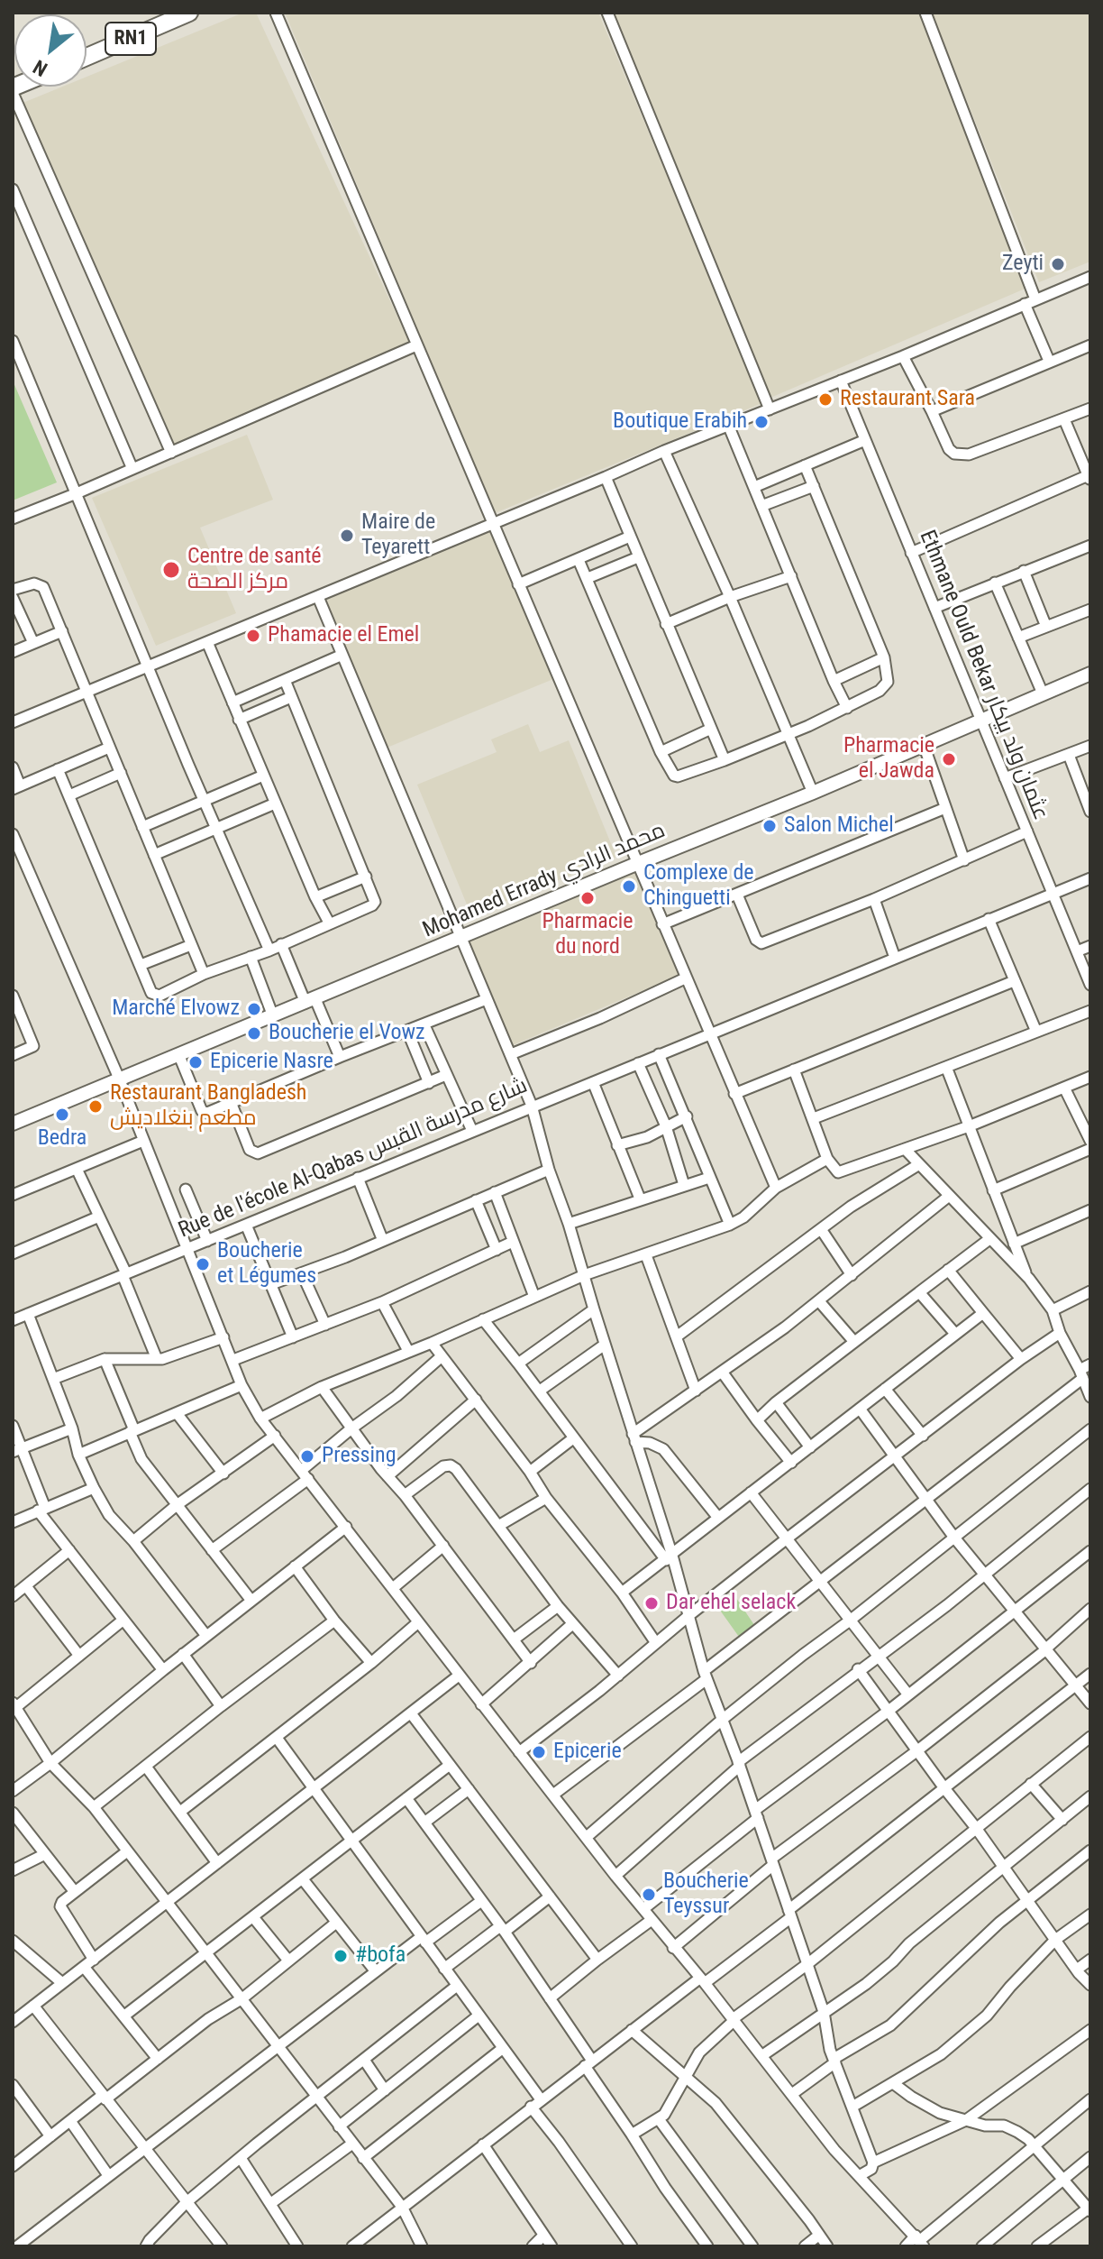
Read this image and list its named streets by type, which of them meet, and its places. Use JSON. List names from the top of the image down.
{
  "streets": {
    "highway": ["RN1"],
    "street": ["Ethmane Ould Bekar عثمان ولد بيكار", "Mohamed Errady محمد الرادي", "Rue de l'école Al-Qabas شارع مدرسة القبس"]
  },
  "crossings": [
    ["Ethmane Ould Bekar عثمان ولد بيكار", "Mohamed Errady محمد الرادي"],
    ["Ethmane Ould Bekar عثمان ولد بيكار", "Rue de l'école Al-Qabas شارع مدرسة القبس"]
  ],
  "places": [
    "Zeyti",
    "Restaurant Sara",
    "Boutique Erabih",
    "Maire de Teyarett",
    "Centre de santé مركز الصحة",
    "Phamacie el Emel",
    "Pharmacie el Jawda",
    "Salon Michel",
    "Complexe de Chinguetti",
    "Pharmacie du nord",
    "Marché Elvowz",
    "Boucherie el Vowz",
    "Epicerie Nasre",
    "Restaurant Bangladesh مطعم بنغلاديش",
    "Bedra",
    "Boucherie et Légumes",
    "Pressing",
    "Dar ehel selack",
    "Epicerie",
    "Boucherie Teyssur",
    "#bofa"
  ],
  "north": "bottom left"
}
